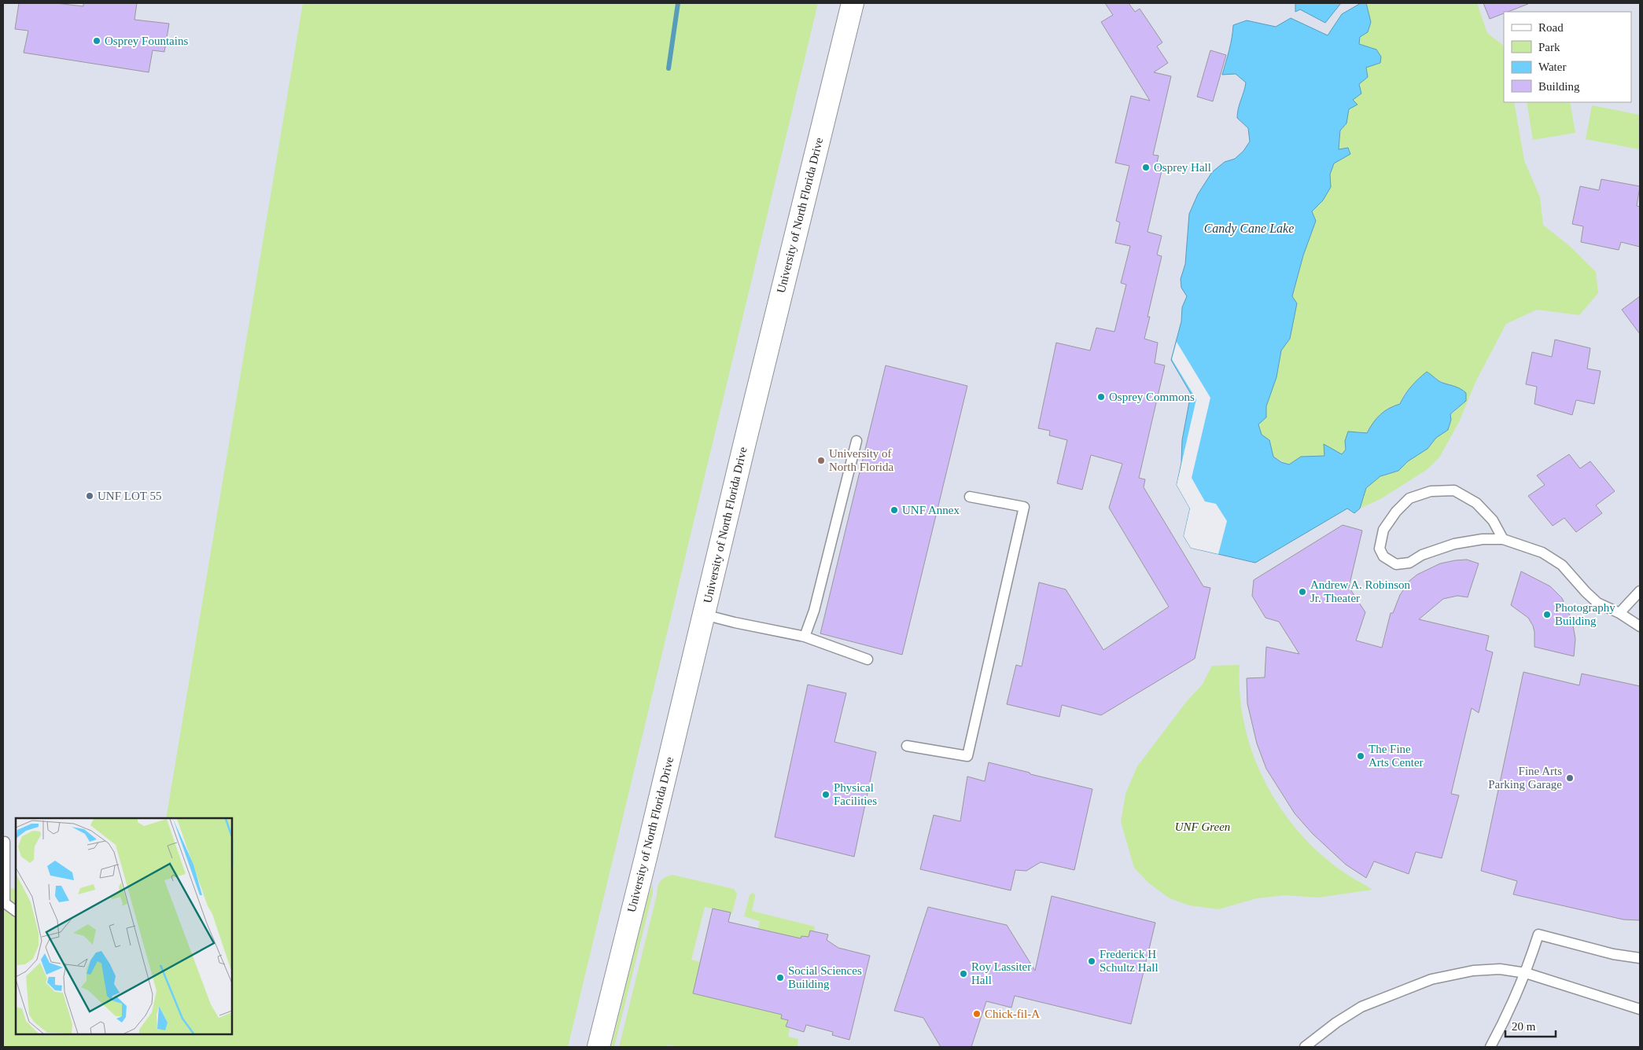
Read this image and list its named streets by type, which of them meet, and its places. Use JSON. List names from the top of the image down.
{
  "streets": {
    "street": ["University of North Florida Drive"]
  },
  "water": ["Candy Cane Lake"],
  "parks": ["UNF Green"],
  "places": [
    "Osprey Fountains",
    "Osprey Hall",
    "Osprey Commons",
    "University of North Florida",
    "UNF LOT 55",
    "UNF Annex",
    "Andrew A. Robinson Jr. Theater",
    "Photography Building",
    "The Fine Arts Center",
    "Fine Arts Parking Garage",
    "Physical Facilities",
    "Frederick H Schultz Hall",
    "Roy Lassiter Hall",
    "Social Sciences Building",
    "Chick-fil-A"
  ],
  "legend": [
    "Road",
    "Park",
    "Water",
    "Building"
  ],
  "scale_bar": "20 m"
}
